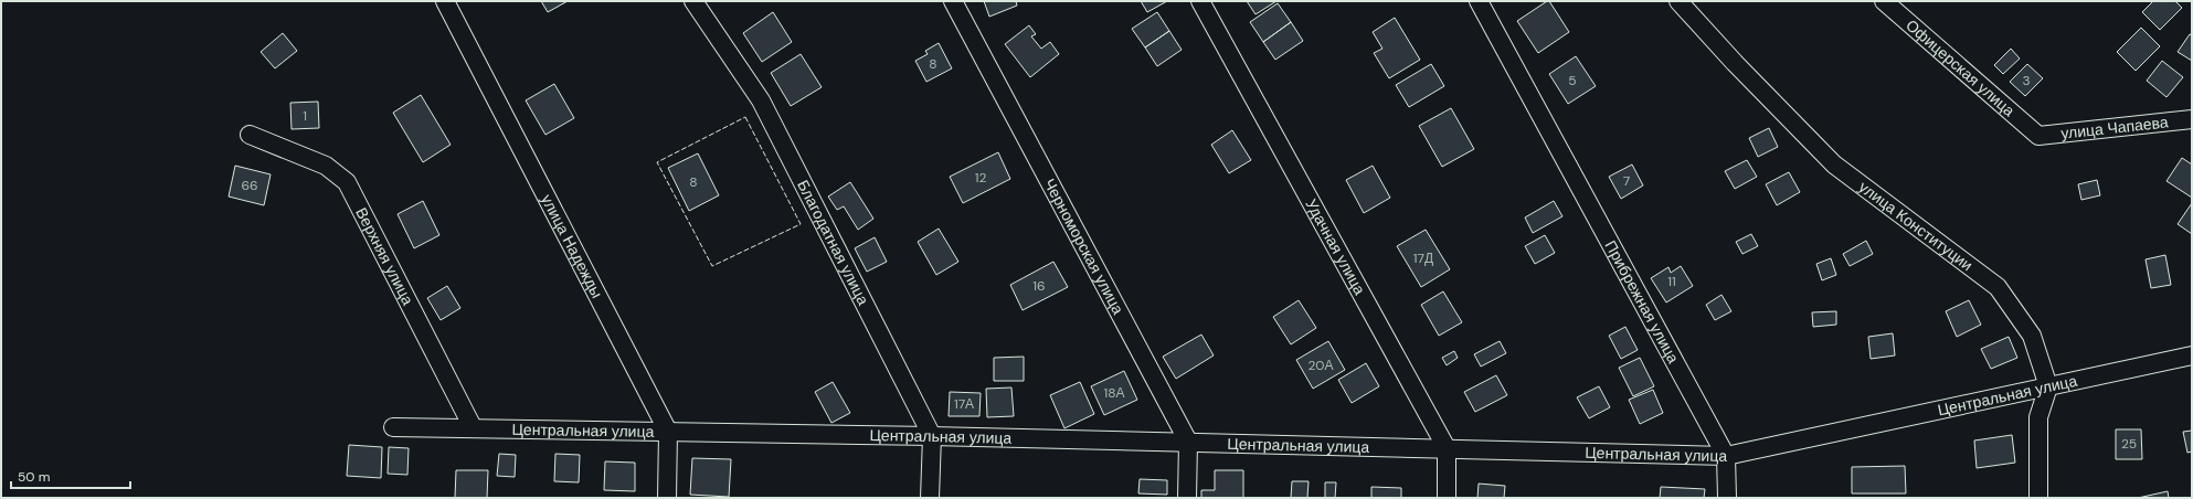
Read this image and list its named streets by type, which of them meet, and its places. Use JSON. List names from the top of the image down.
{
  "streets": {
    "street": [
      "Офицерская улица",
      "улица Чапаева",
      "улица Конституции",
      "Благодатная улица",
      "улица Надежды",
      "Черноморская улица",
      "Удачная улица",
      "Верхняя улица",
      "Прибрежная улица",
      "Центральная улица"
    ]
  },
  "crossings": [
    ["Офицерская улица", "улица Чапаева"],
    ["улица Конституции", "Центральная улица"],
    ["Благодатная улица", "Центральная улица"],
    ["улица Надежды", "Центральная улица"],
    ["Черноморская улица", "Центральная улица"],
    ["Удачная улица", "Центральная улица"],
    ["Верхняя улица", "Центральная улица"],
    ["Прибрежная улица", "Центральная улица"]
  ],
  "house_numbers": [
    "8",
    "5",
    "3",
    "1",
    "12",
    "7",
    "8",
    "66",
    "17Д",
    "11",
    "16",
    "20А",
    "18А",
    "17А",
    "25"
  ],
  "scale_bar": "50 m"
}
